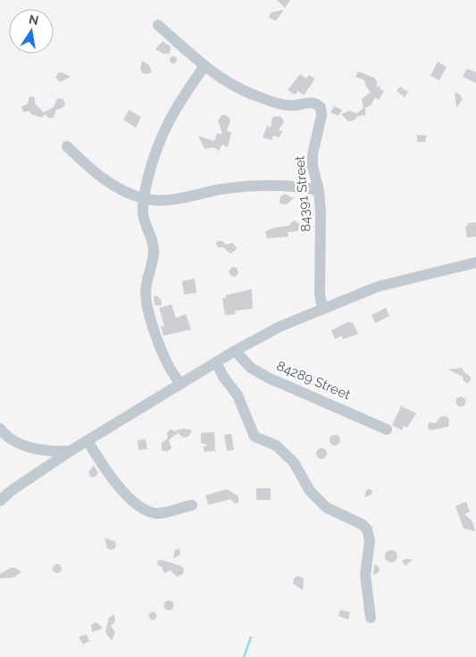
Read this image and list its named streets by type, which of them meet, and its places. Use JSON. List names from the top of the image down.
{
  "streets": {
    "street": ["84391 Street", "84289 Street"]
  },
  "north": "top"
}
